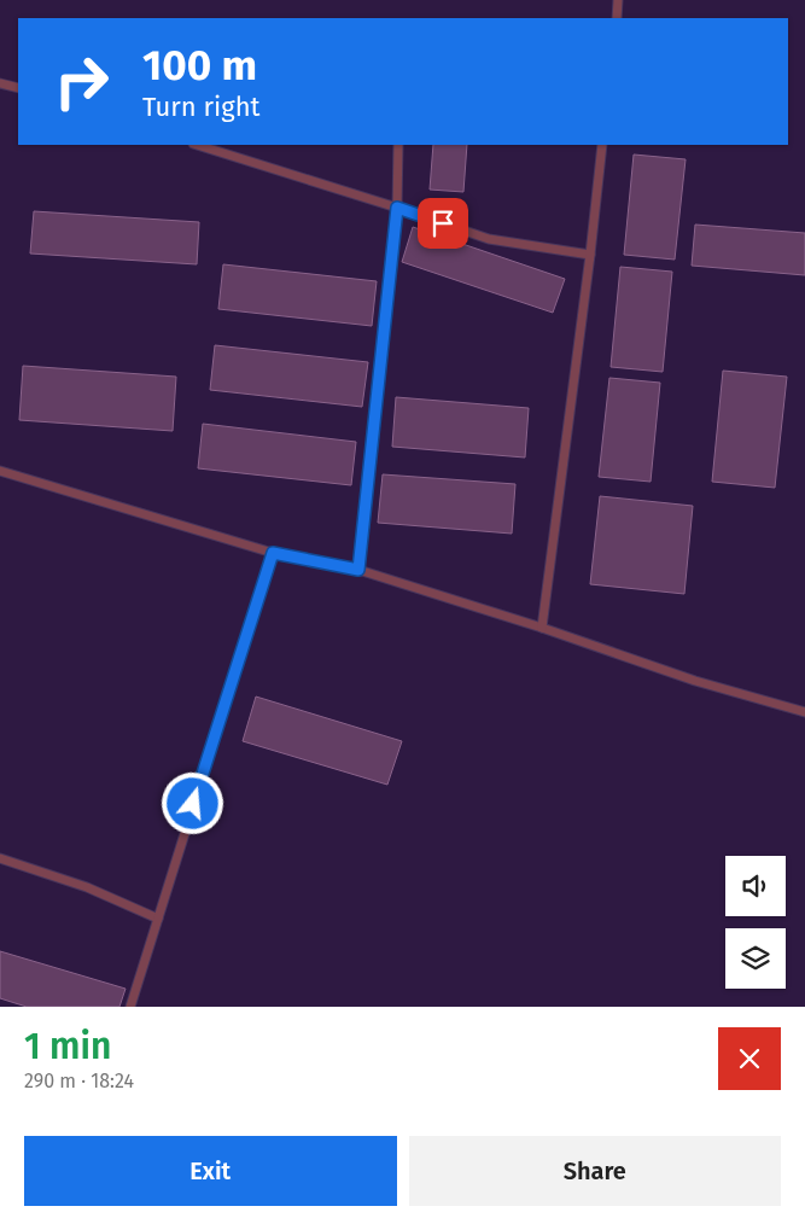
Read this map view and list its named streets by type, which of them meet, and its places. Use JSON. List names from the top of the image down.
{
  "page": {
    "turn": ["100 m", "Turn right"],
    "heading": ["1 min", "290 m · 18:24"],
    "buttons": ["Exit", "Share"]
  }
}
